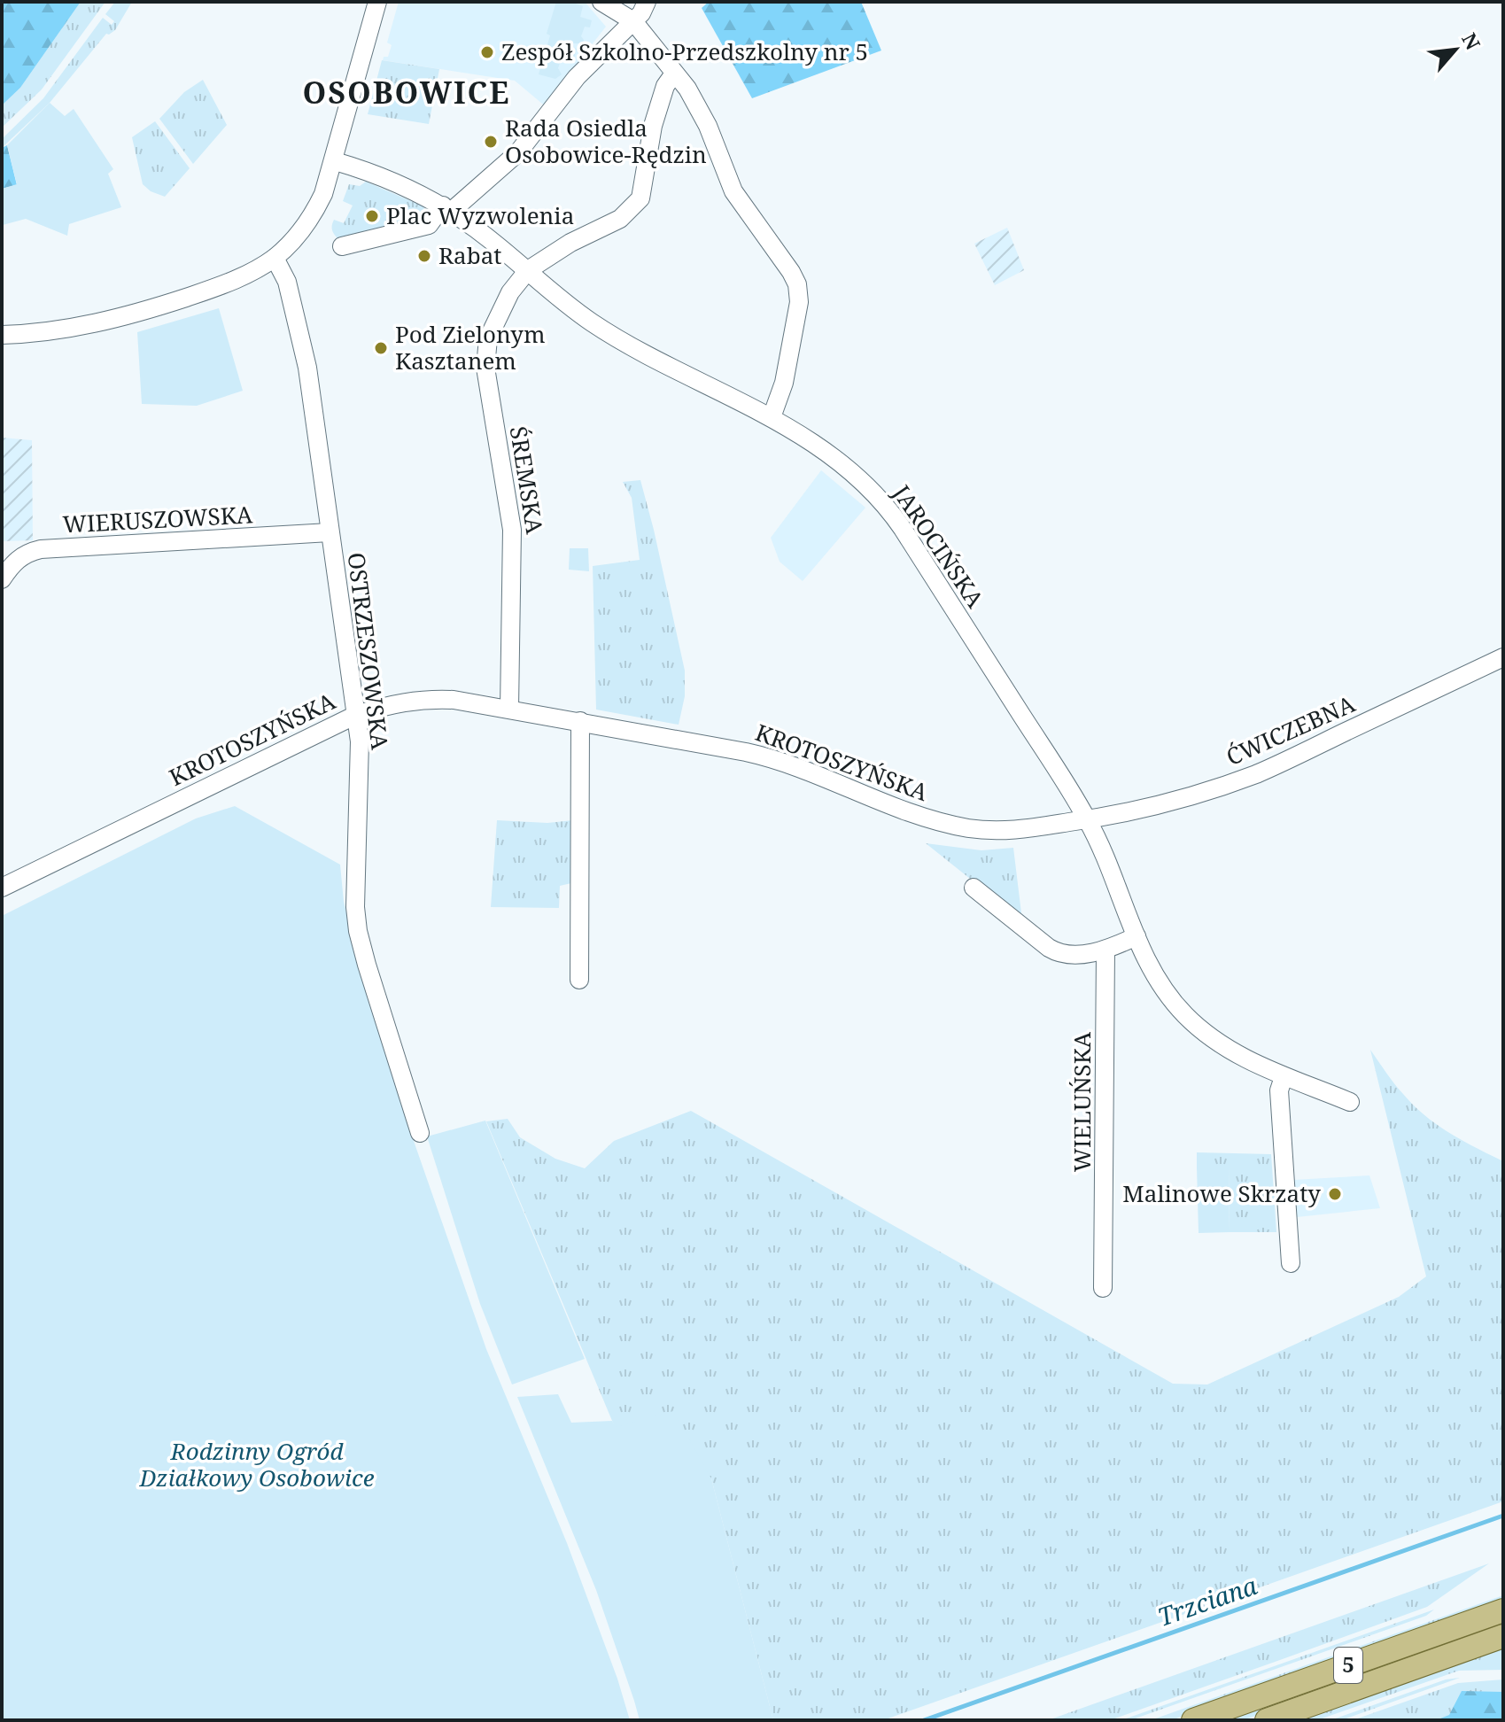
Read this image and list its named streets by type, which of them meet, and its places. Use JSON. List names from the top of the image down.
{
  "streets": {
    "main road": ["5"],
    "street": [
      "ŚREMSKA",
      "WIERUSZOWSKA",
      "JAROCIŃSKA",
      "OSTRZESZOWSKA",
      "ĆWICZEBNA",
      "KROTOSZYŃSKA",
      "WIELUŃSKA"
    ]
  },
  "crossings": [
    ["ŚREMSKA", "JAROCIŃSKA"],
    ["ŚREMSKA", "KROTOSZYŃSKA"],
    ["WIERUSZOWSKA", "OSTRZESZOWSKA"],
    ["JAROCIŃSKA", "ĆWICZEBNA"],
    ["JAROCIŃSKA", "KROTOSZYŃSKA"],
    ["OSTRZESZOWSKA", "KROTOSZYŃSKA"],
    ["ĆWICZEBNA", "KROTOSZYŃSKA"]
  ],
  "districts": ["OSOBOWICE"],
  "water": ["Trzciana"],
  "parks": ["Rodzinny Ogród Działkowy Osobowice"],
  "places": [
    "Zespół Szkolno-Przedszkolny nr 5",
    "Rada Osiedla Osobowice-Rędzin",
    "Plac Wyzwolenia",
    "Rabat",
    "Pod Zielonym Kasztanem",
    "Malinowe Skrzaty"
  ],
  "north": "top right"
}
